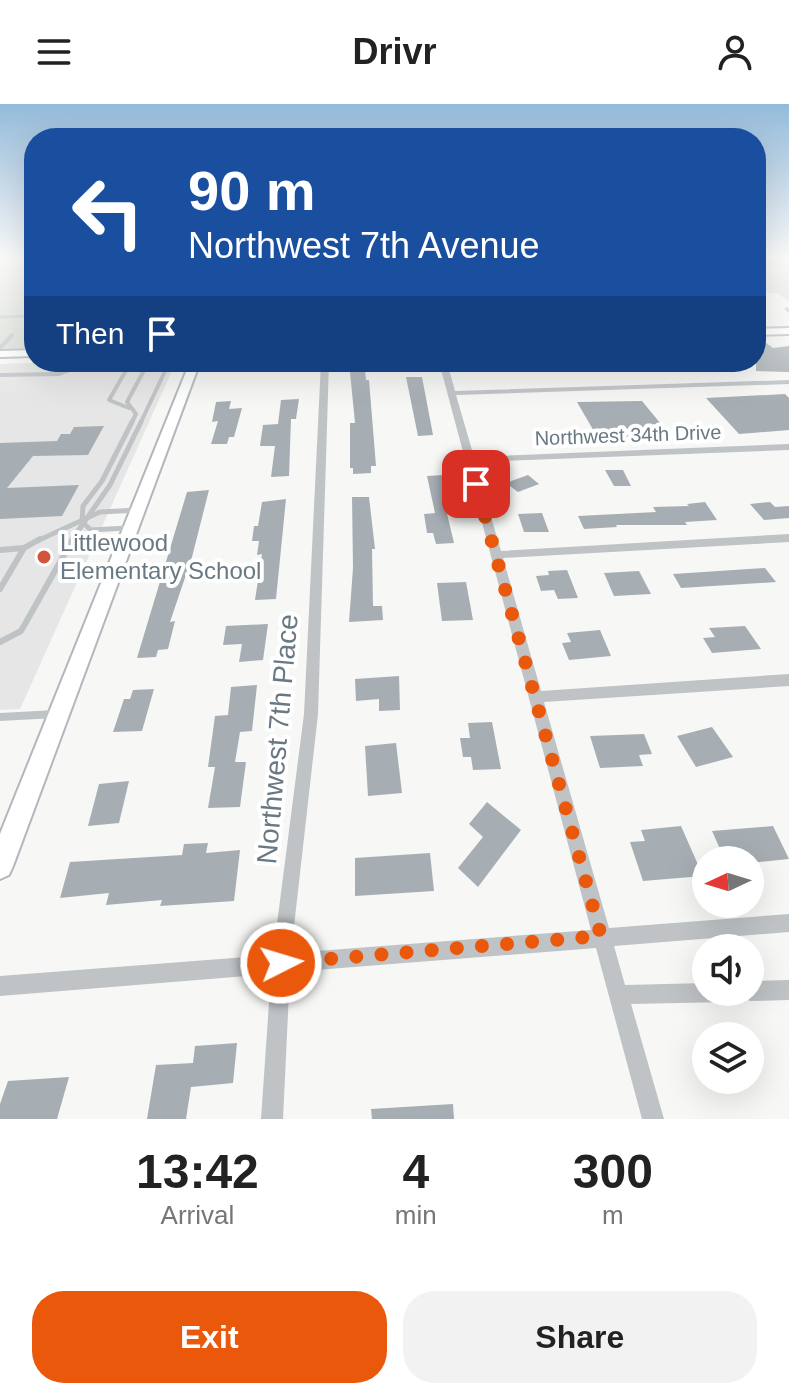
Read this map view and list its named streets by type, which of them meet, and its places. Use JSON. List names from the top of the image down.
{
  "streets": {
    "street": ["Northwest 34th Drive", "Northwest 7th Place"]
  },
  "places": ["Littlewood Elementary School"],
  "north": "left",
  "page": {
    "header": "Drivr",
    "turn": ["90 m", "Northwest 7th Avenue"],
    "then": "Then",
    "eta": [
      "13:42",
      "Arrival",
      "4",
      "min",
      "300",
      "m"
    ],
    "buttons": ["Exit", "Share"]
  }
}
